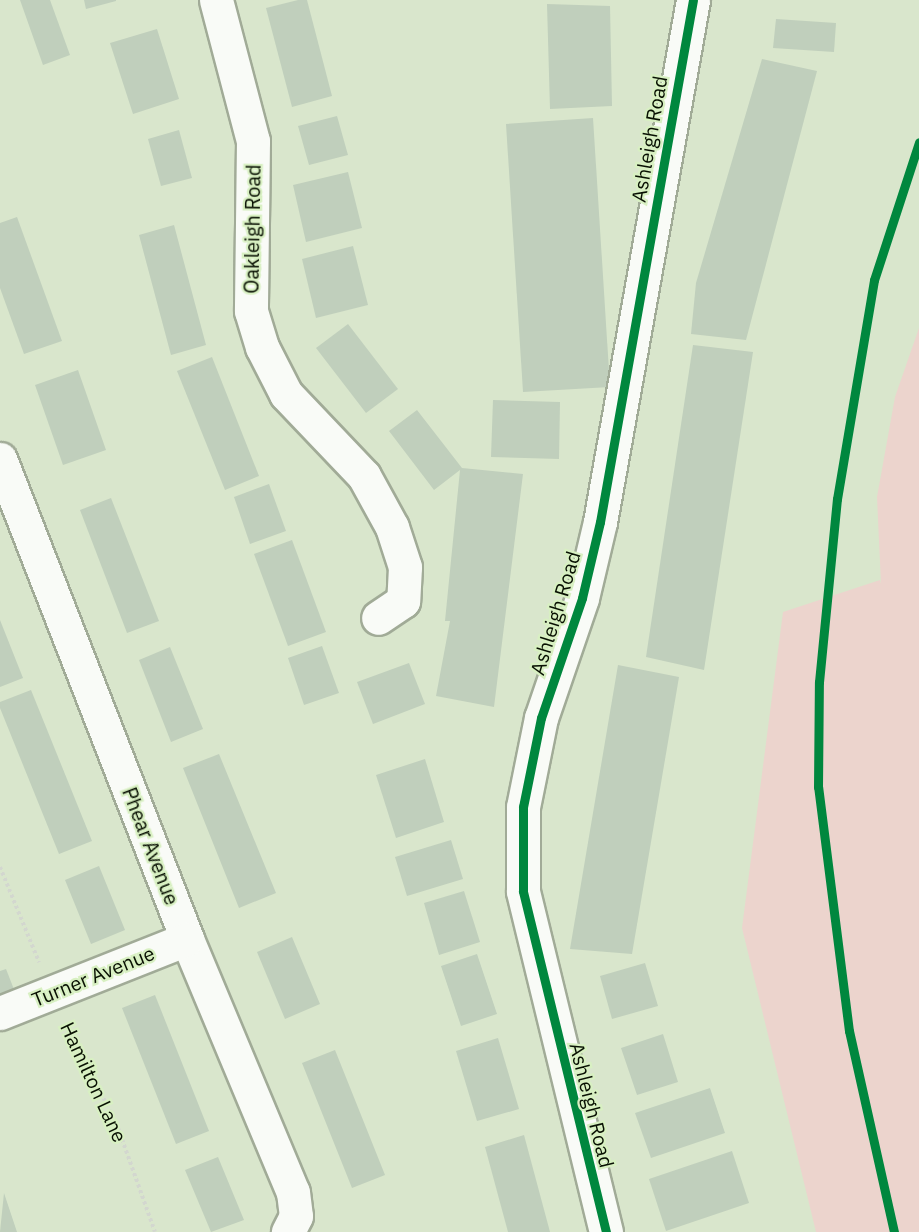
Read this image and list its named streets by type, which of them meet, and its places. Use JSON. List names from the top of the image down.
{
  "streets": {
    "street": [
      "Ashleigh Road",
      "Oakleigh Road",
      "Phear Avenue",
      "Turner Avenue"
    ],
    "path": ["Hamilton Lane"]
  },
  "crossings": [
    ["Phear Avenue", "Turner Avenue"],
    ["Turner Avenue", "Hamilton Lane"]
  ]
}
